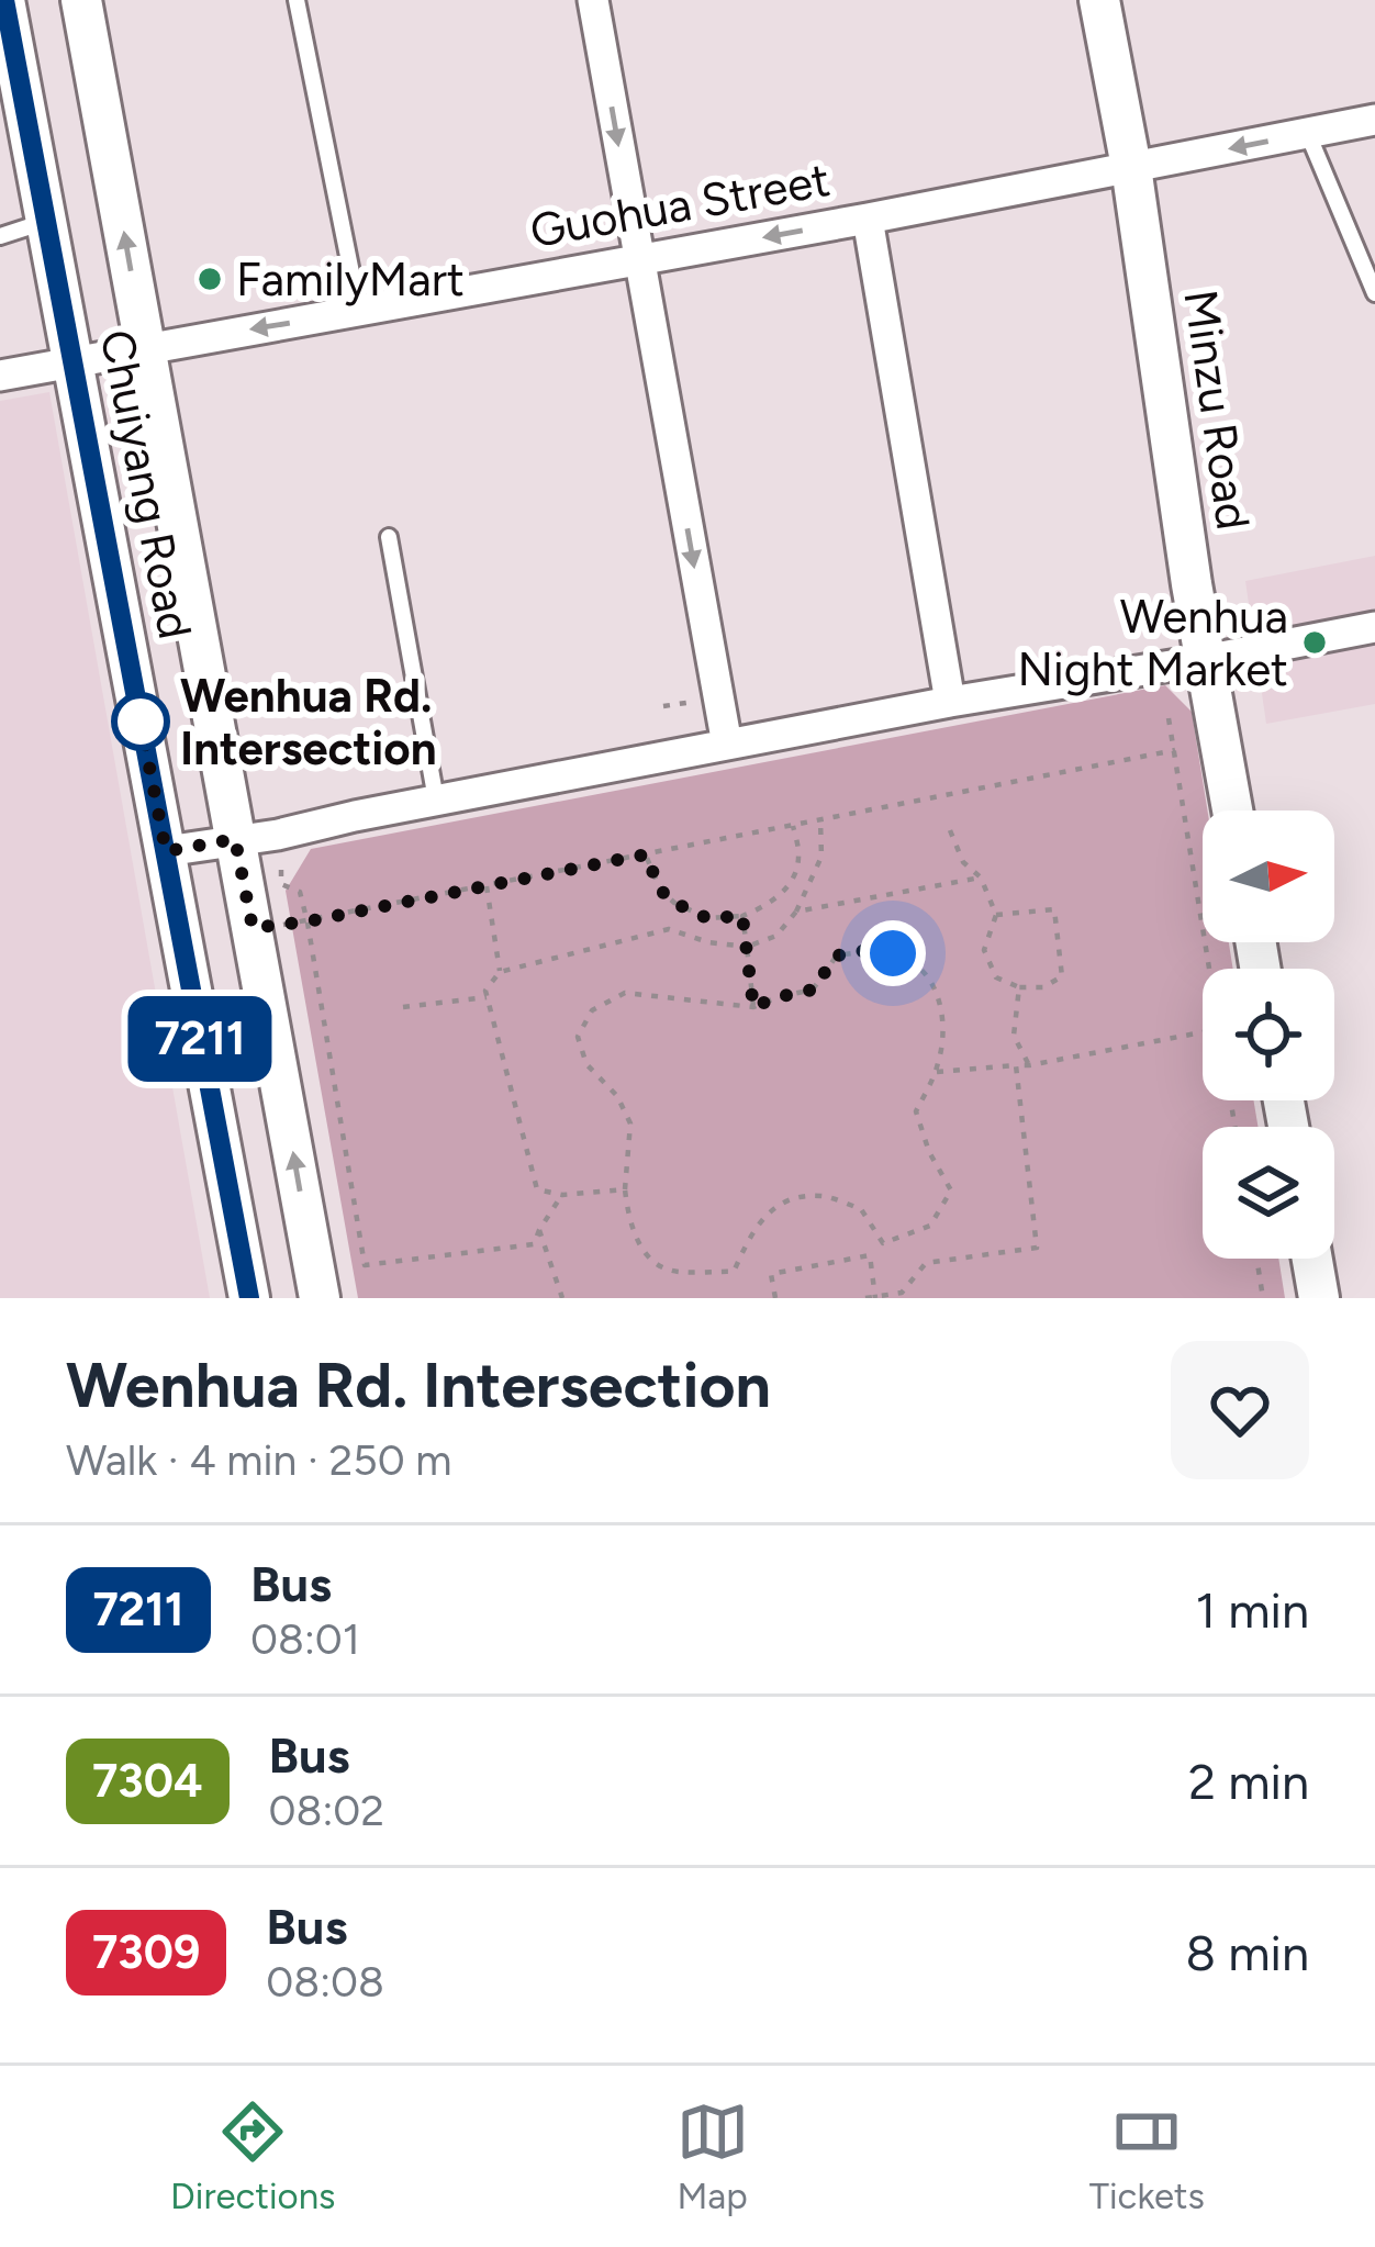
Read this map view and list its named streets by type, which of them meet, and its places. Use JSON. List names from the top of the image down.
{
  "streets": {
    "street": ["Guohua Street", "Minzu Road", "Chuiyang Road"]
  },
  "crossings": [
    ["Guohua Street", "Minzu Road"],
    ["Guohua Street", "Chuiyang Road"]
  ],
  "one_way": ["Guohua Street"],
  "places": ["FamilyMart", "Wenhua Night Market", "Wenhua Rd. Intersection"],
  "lines": ["bus line 7211"],
  "north": "right",
  "page": {
    "on_map": "7211",
    "heading": ["Wenhua Rd. Intersection", "Walk · 4 min · 250 m"],
    "list": [
      {
        "mark": "7211",
        "name": "Bus",
        "note": "08:01",
        "value": "1 min"
      },
      {
        "mark": "7304",
        "name": "Bus",
        "note": "08:02",
        "value": "2 min"
      },
      {
        "mark": "7309",
        "name": "Bus",
        "note": "08:08",
        "value": "8 min"
      }
    ],
    "tabs": ["Directions", "Map", "Tickets"]
  }
}
